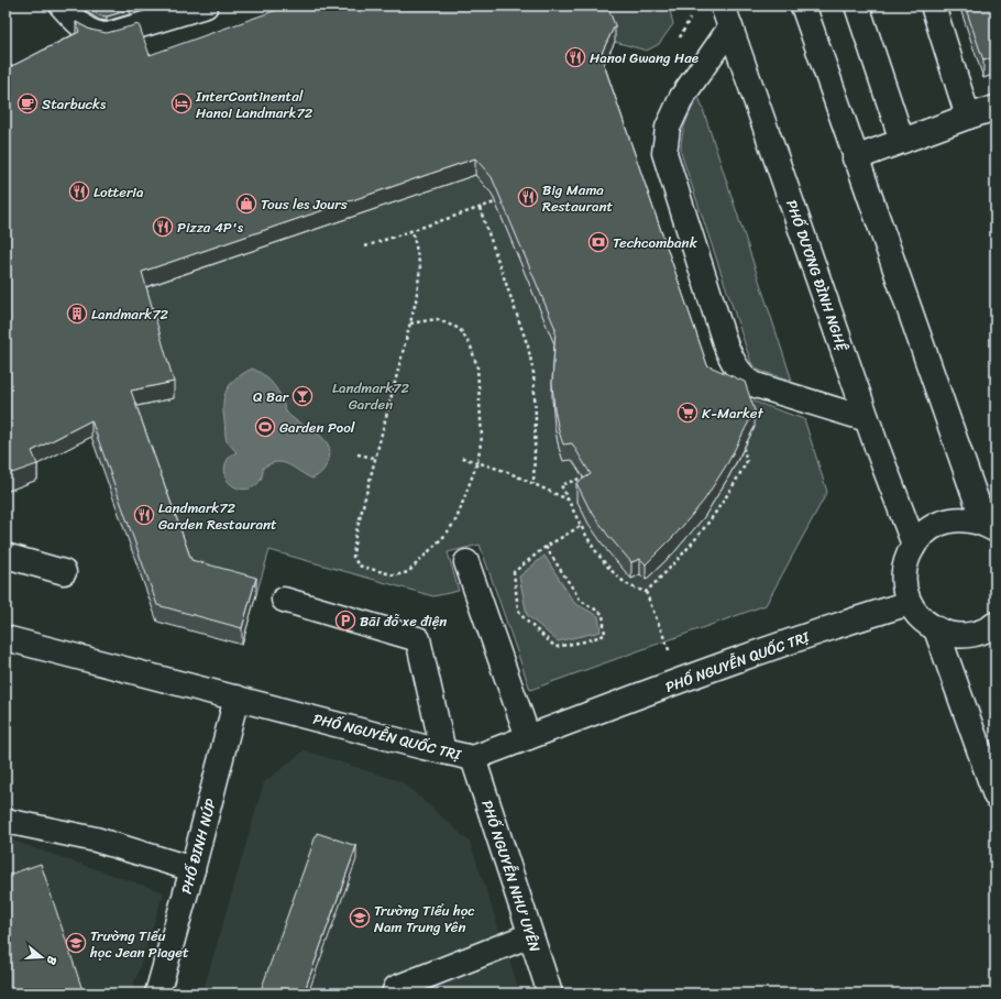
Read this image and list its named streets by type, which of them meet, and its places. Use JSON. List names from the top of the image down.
{
  "streets": {
    "street": [
      "PHỐ DƯƠNG ĐÌNH NGHỆ",
      "PHỐ NGUYỄN QUỐC TRỊ",
      "PHỐ ĐINH NÚP",
      "PHỐ NGUYỄN NHƯ UYÊN"
    ]
  },
  "crossings": [
    ["PHỐ NGUYỄN QUỐC TRỊ", "PHỐ ĐINH NÚP"],
    ["PHỐ NGUYỄN QUỐC TRỊ", "PHỐ NGUYỄN NHƯ UYÊN"]
  ],
  "parks": ["Landmark72 Garden"],
  "places": {
    "restaurant": [
      "Hanoi Gwang Hae",
      "Lotteria",
      "Big Mama Restaurant",
      "Pizza 4P's",
      "Landmark72 Garden Restaurant"
    ],
    "cafe": ["Starbucks"],
    "hotel": ["InterContinental Hanoi Landmark72"],
    "shop": ["Tous les Jours"],
    "bank": ["Techcombank"],
    "building": ["Landmark72"],
    "bar": ["Q Bar"],
    "supermarket": ["K-Market"],
    "sports": ["Garden Pool"],
    "parking": ["Bãi đỗ xe điện"],
    "school or university": ["Trường Tiểu học Nam Trung Yên", "Trường Tiểu học Jean Piaget"]
  },
  "north": "right"
}
